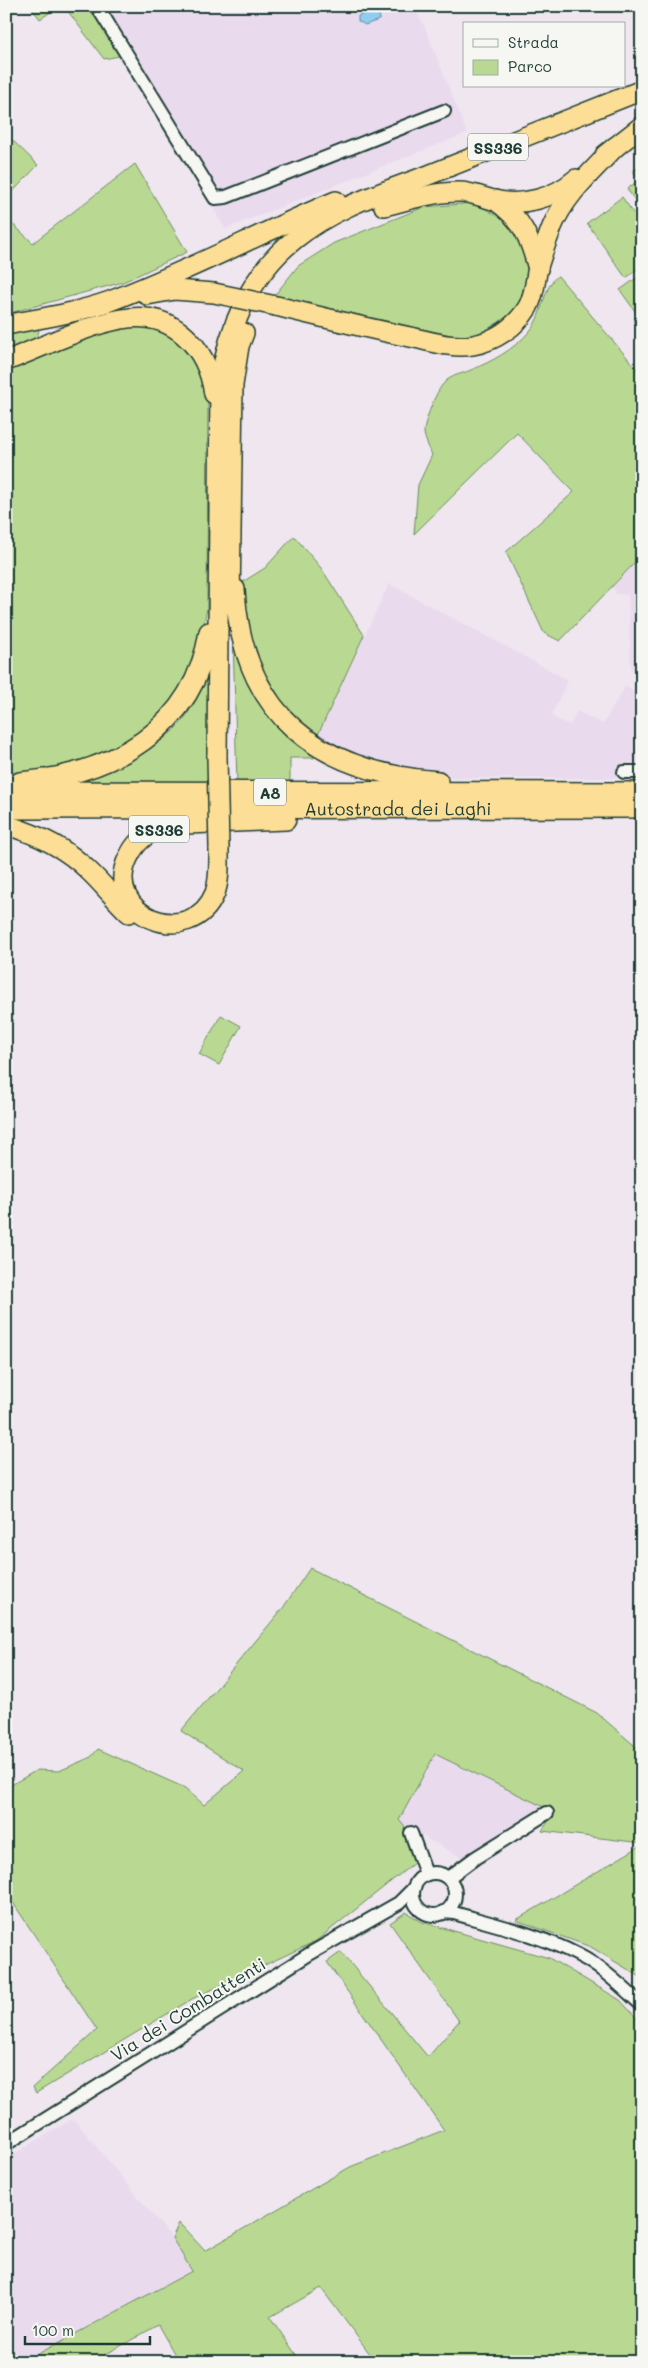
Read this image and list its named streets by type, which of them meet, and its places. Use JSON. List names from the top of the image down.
{
  "streets": {
    "highway": ["SS336", "A8", "Autostrada dei Laghi"],
    "street": ["Via dei Combattenti"]
  },
  "crossings": [
    ["SS336", "Autostrada dei Laghi"]
  ],
  "legend": ["Strada", "Parco"],
  "scale_bar": "100 m"
}
